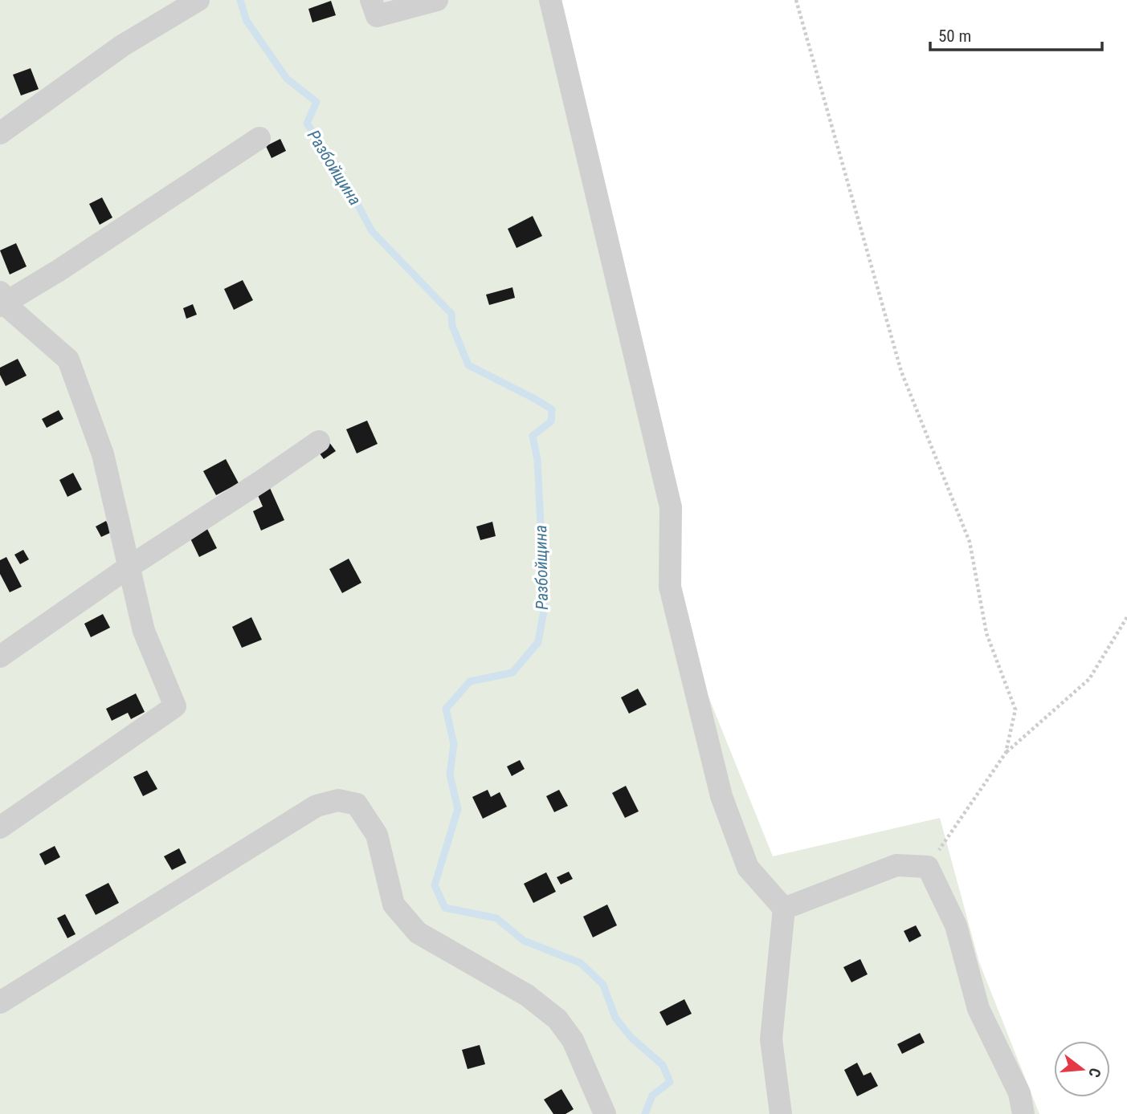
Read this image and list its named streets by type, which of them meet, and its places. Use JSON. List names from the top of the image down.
{
  "water": ["Разбойщина"],
  "scale_bar": "50 m",
  "north": "right"
}
